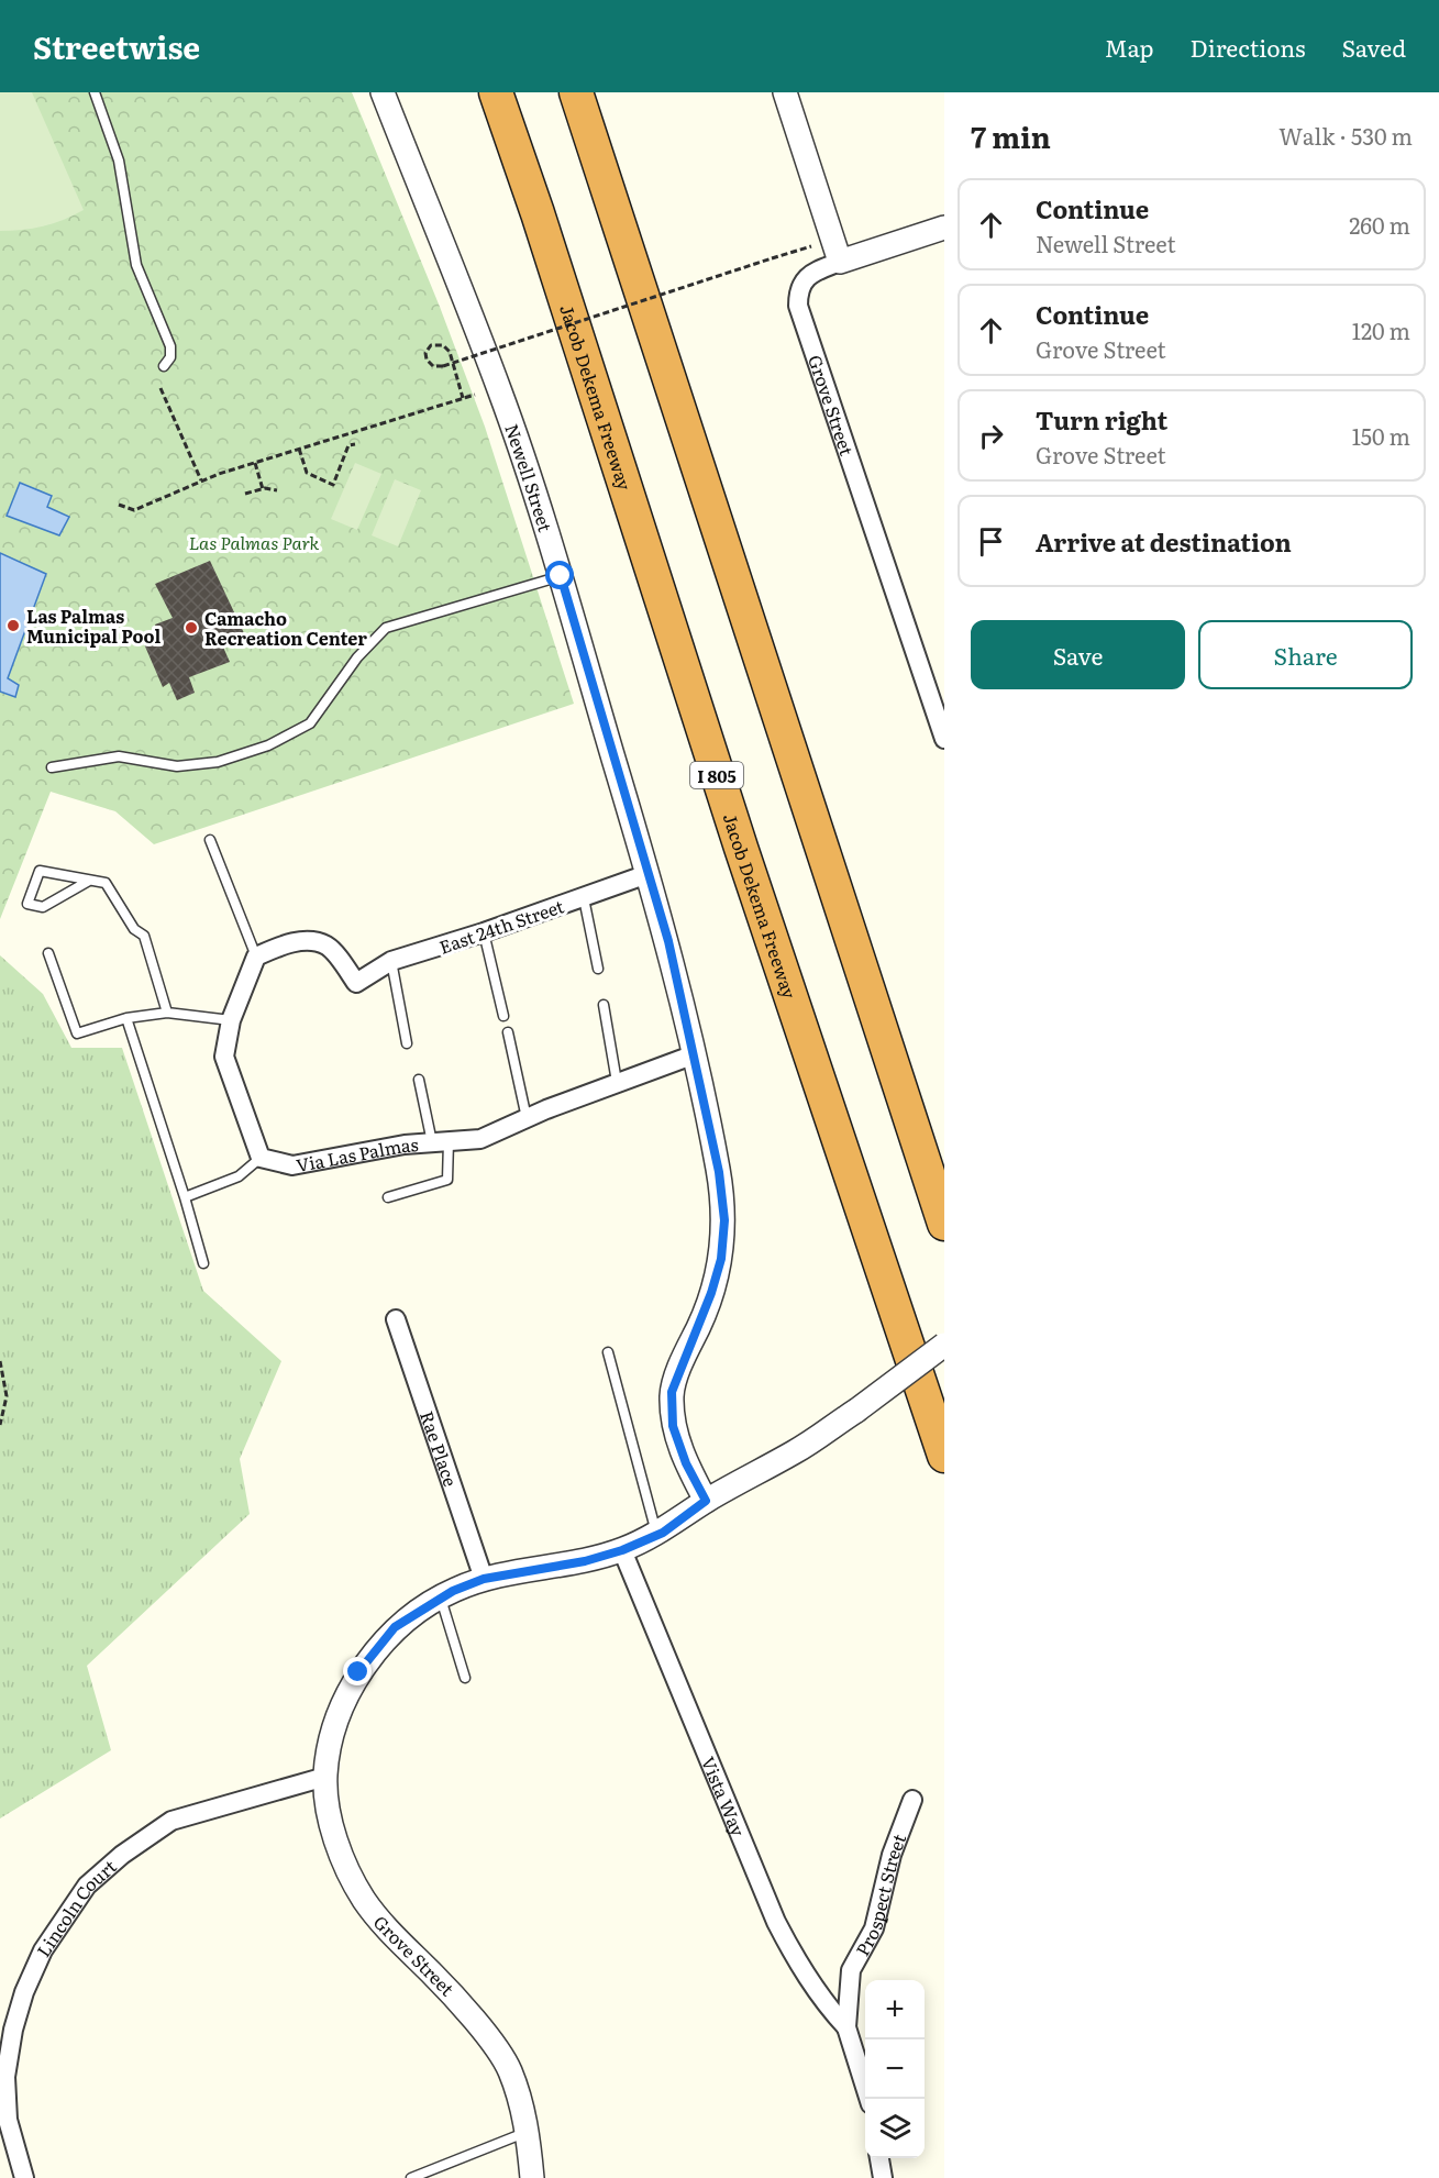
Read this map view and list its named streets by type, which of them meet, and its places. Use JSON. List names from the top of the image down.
{
  "streets": {
    "highway": ["Jacob Dekema Freeway", "I 805"],
    "street": [
      "Grove Street",
      "Newell Street",
      "East 24th Street",
      "Via Las Palmas",
      "Rae Place",
      "Vista Way",
      "Prospect Street",
      "Lincoln Court"
    ]
  },
  "crossings": [
    ["Grove Street", "Newell Street"],
    ["Grove Street", "Rae Place"],
    ["Grove Street", "Vista Way"],
    ["Grove Street", "Lincoln Court"],
    ["Newell Street", "East 24th Street"],
    ["Newell Street", "Via Las Palmas"],
    ["Vista Way", "Prospect Street"]
  ],
  "parks": ["Las Palmas Park"],
  "places": ["Las Palmas Municipal Pool", "Camacho Recreation Center"],
  "page": {
    "header": "Streetwise",
    "nav": ["Map", "Directions", "Saved"],
    "heading": ["7 min", "Walk · 530 m"],
    "list": [
      ["Continue", "Newell Street", "260 m"],
      ["Continue", "Grove Street", "120 m"],
      ["Turn right", "Grove Street", "150 m"],
      "Arrive at destination"
    ],
    "buttons": ["Save", "Share"],
    "map_buttons": ["+", "−"]
  }
}
